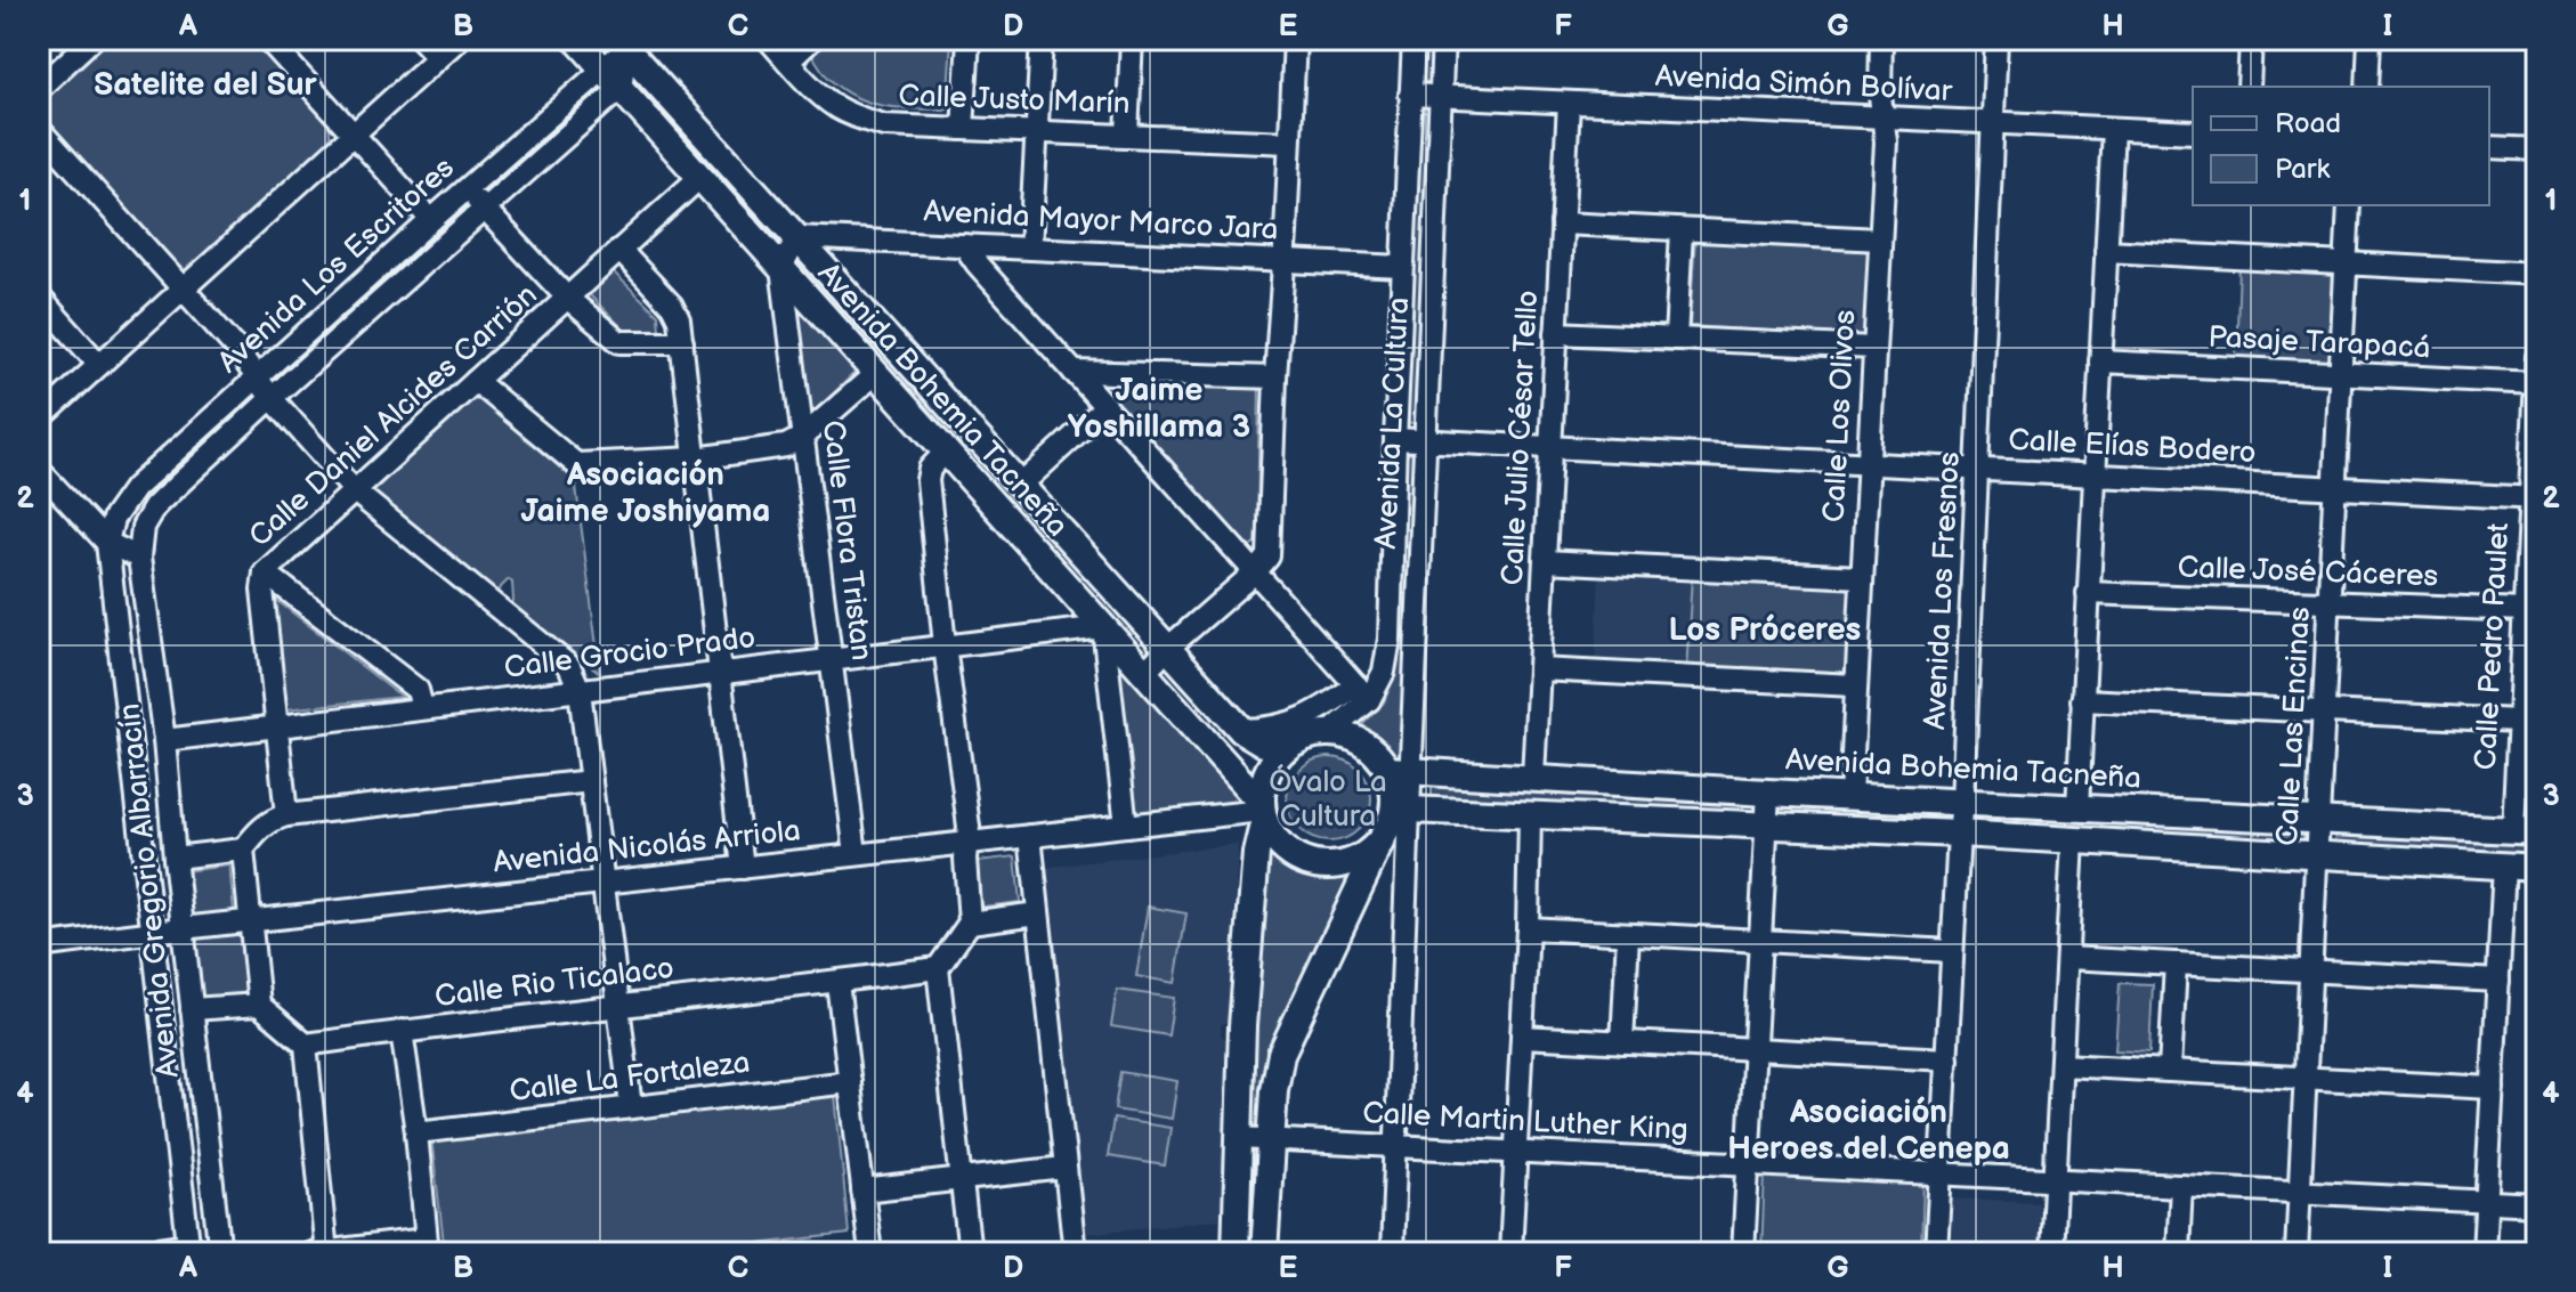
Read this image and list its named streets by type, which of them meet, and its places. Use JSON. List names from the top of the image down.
{
  "streets": {
    "main road": ["Avenida Bohemia Tacneña"],
    "street": [
      "Avenida Simón Bolívar",
      "Calle Justo Marín",
      "Avenida Mayor Marco Jara",
      "Avenida Los Escritores",
      "Pasaje Tarapacá",
      "Calle Daniel Alcides Carrión",
      "Calle Los Olivos",
      "Avenida La Cultura",
      "Calle Julio César Tello",
      "Calle Elías Bodero",
      "Calle Flora Tristan",
      "Calle José Cáceres",
      "Avenida Los Fresnos",
      "Calle Pedro Paulet",
      "Calle Grocio Prado",
      "Calle Las Encinas",
      "Avenida Nicolás Arriola",
      "Avenida Gregorio Albarracín",
      "Calle Rio Ticalaco",
      "Calle La Fortaleza",
      "Calle Martin Luther King"
    ]
  },
  "crossings": [
    ["Avenida Simón Bolívar", "Calle Los Olivos"],
    ["Avenida Simón Bolívar", "Avenida La Cultura"],
    ["Avenida Simón Bolívar", "Calle Julio César Tello"],
    ["Avenida Simón Bolívar", "Avenida Los Fresnos"],
    ["Avenida Mayor Marco Jara", "Avenida Bohemia Tacneña"],
    ["Avenida Mayor Marco Jara", "Avenida La Cultura"],
    ["Avenida Los Escritores", "Avenida Bohemia Tacneña"],
    ["Avenida Los Escritores", "Avenida Gregorio Albarracín"],
    ["Pasaje Tarapacá", "Calle Pedro Paulet"],
    ["Pasaje Tarapacá", "Calle Las Encinas"],
    ["Avenida Bohemia Tacneña", "Calle Daniel Alcides Carrión"],
    ["Avenida Bohemia Tacneña", "Calle Los Olivos"],
    ["Avenida Bohemia Tacneña", "Avenida La Cultura"],
    ["Avenida Bohemia Tacneña", "Calle Julio César Tello"],
    ["Avenida Bohemia Tacneña", "Calle Flora Tristan"],
    ["Avenida Bohemia Tacneña", "Avenida Los Fresnos"],
    ["Avenida Bohemia Tacneña", "Calle Pedro Paulet"],
    ["Avenida Bohemia Tacneña", "Calle Grocio Prado"],
    ["Avenida Bohemia Tacneña", "Calle Las Encinas"],
    ["Avenida Bohemia Tacneña", "Avenida Nicolás Arriola"],
    ["Calle Daniel Alcides Carrión", "Calle Grocio Prado"],
    ["Calle Los Olivos", "Calle Elías Bodero"],
    ["Avenida La Cultura", "Calle Elías Bodero"],
    ["Avenida La Cultura", "Avenida Nicolás Arriola"],
    ["Calle Julio César Tello", "Calle Elías Bodero"],
    ["Calle Elías Bodero", "Avenida Los Fresnos"],
    ["Calle Elías Bodero", "Calle Pedro Paulet"],
    ["Calle Elías Bodero", "Calle Las Encinas"],
    ["Calle Flora Tristan", "Calle Grocio Prado"],
    ["Calle Flora Tristan", "Avenida Nicolás Arriola"],
    ["Calle José Cáceres", "Calle Pedro Paulet"],
    ["Calle José Cáceres", "Calle Las Encinas"],
    ["Avenida Los Fresnos", "Calle Martin Luther King"],
    ["Calle Grocio Prado", "Avenida Gregorio Albarracín"],
    ["Calle Las Encinas", "Calle Martin Luther King"],
    ["Avenida Nicolás Arriola", "Avenida Gregorio Albarracín"]
  ],
  "districts": [
    "Satelite del Sur",
    "Jaime Yoshillama 3",
    "Asociación Jaime Joshiyama",
    "Los Próceres",
    "Asociación Heroes del Cenepa"
  ],
  "parks": ["Óvalo La Cultura"],
  "legend": ["Road", "Park"],
  "grid": {
    "columns": [
      "A",
      "B",
      "C",
      "D",
      "E",
      "F",
      "G",
      "H",
      "I"
    ],
    "rows": [
      "1",
      "2",
      "3",
      "4"
    ]
  }
}
